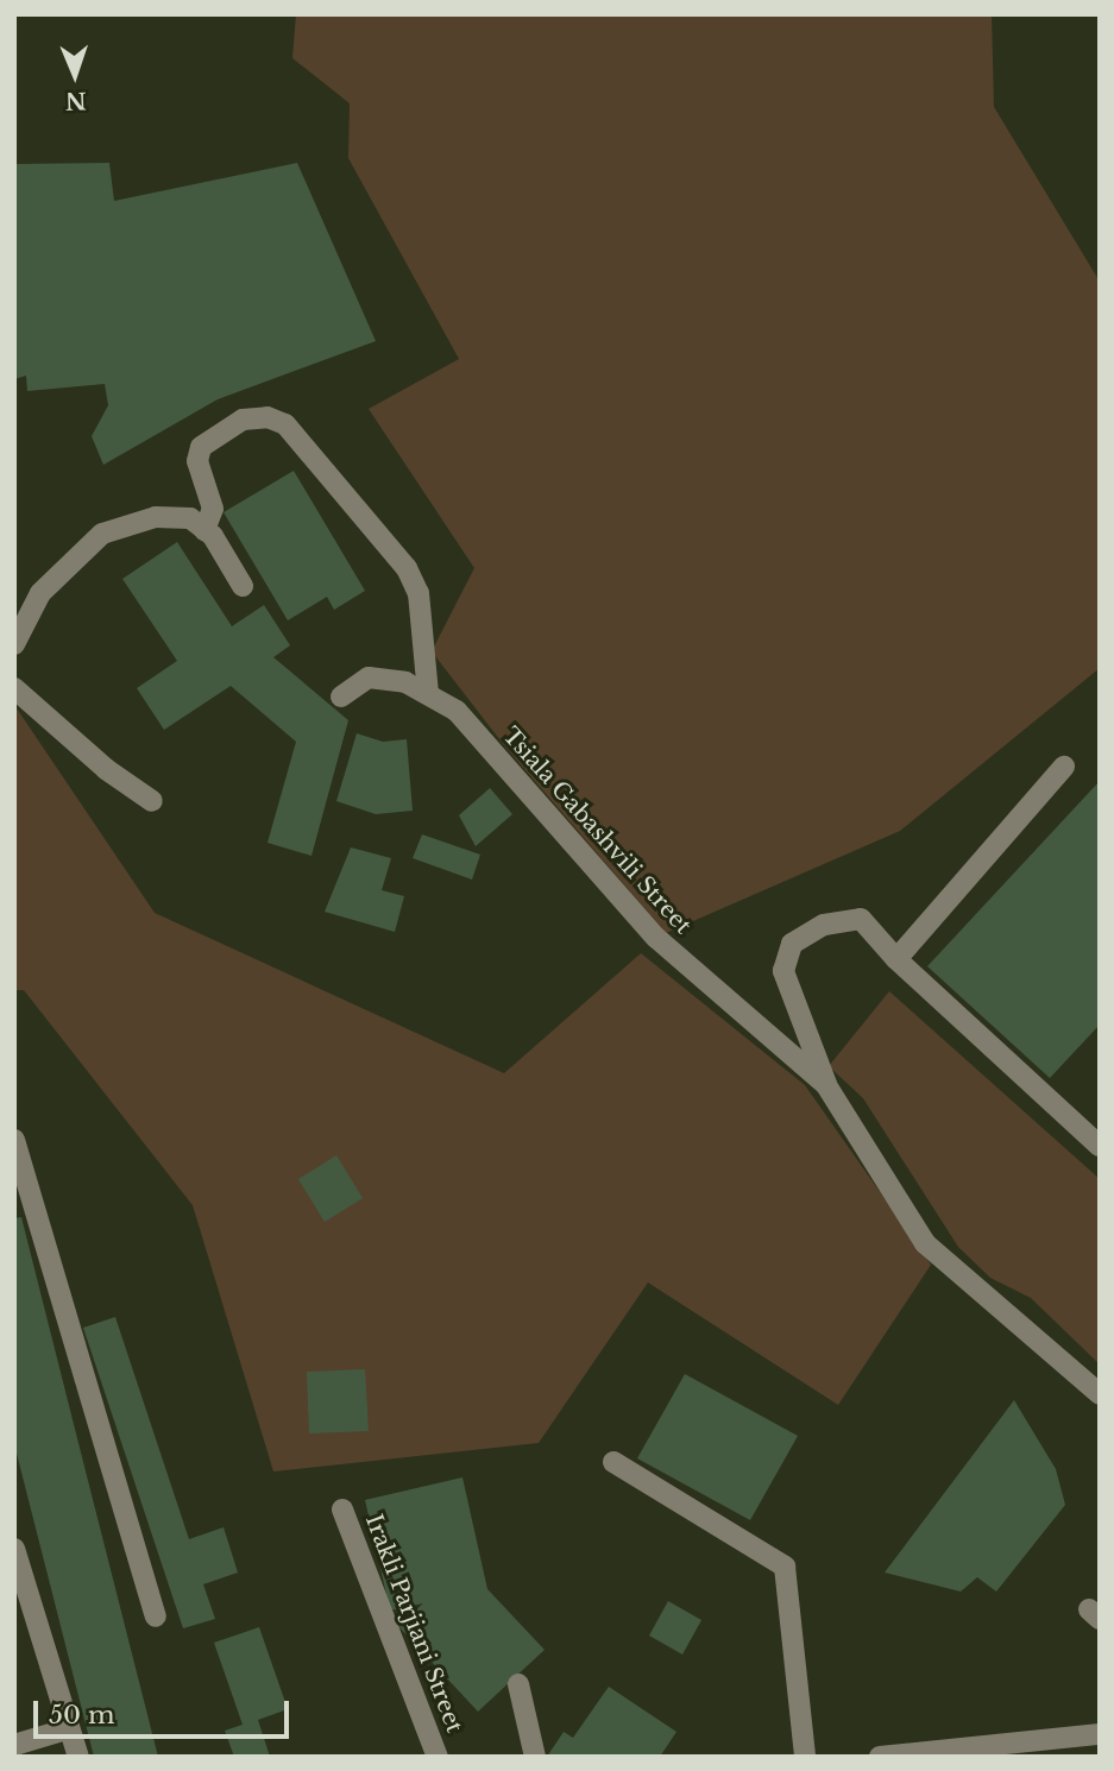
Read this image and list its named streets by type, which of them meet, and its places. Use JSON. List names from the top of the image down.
{
  "streets": {
    "street": ["Tsiala Gabashvili Street", "Irakli Parjiani Street"]
  },
  "scale_bar": "50 m",
  "north": "bottom"
}
